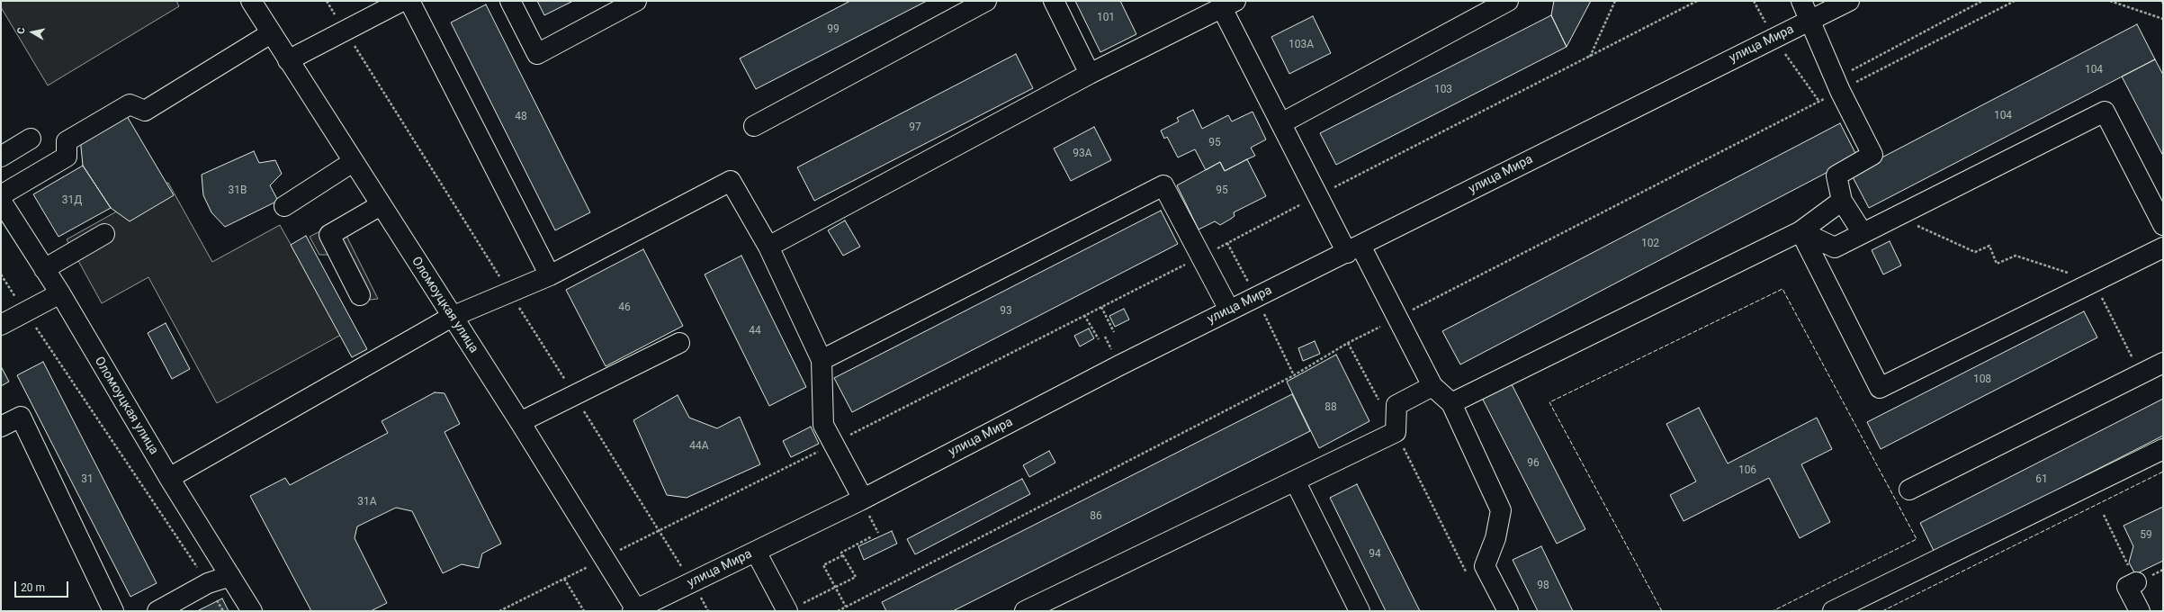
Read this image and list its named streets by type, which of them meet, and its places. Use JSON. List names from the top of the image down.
{
  "streets": {
    "street": ["улица Мира", "Оломоуцкая улица"]
  },
  "crossings": [
    ["улица Мира", "Оломоуцкая улица"]
  ],
  "house_numbers": [
    "101",
    "99",
    "103А",
    "104",
    "103",
    "104",
    "48",
    "97",
    "95",
    "93А",
    "31В",
    "95",
    "31Д",
    "102",
    "46",
    "93",
    "44",
    "108",
    "88",
    "44А",
    "96",
    "106",
    "31",
    "61",
    "31А",
    "86",
    "59",
    "94",
    "98"
  ],
  "scale_bar": "20 m",
  "north": "left"
}
